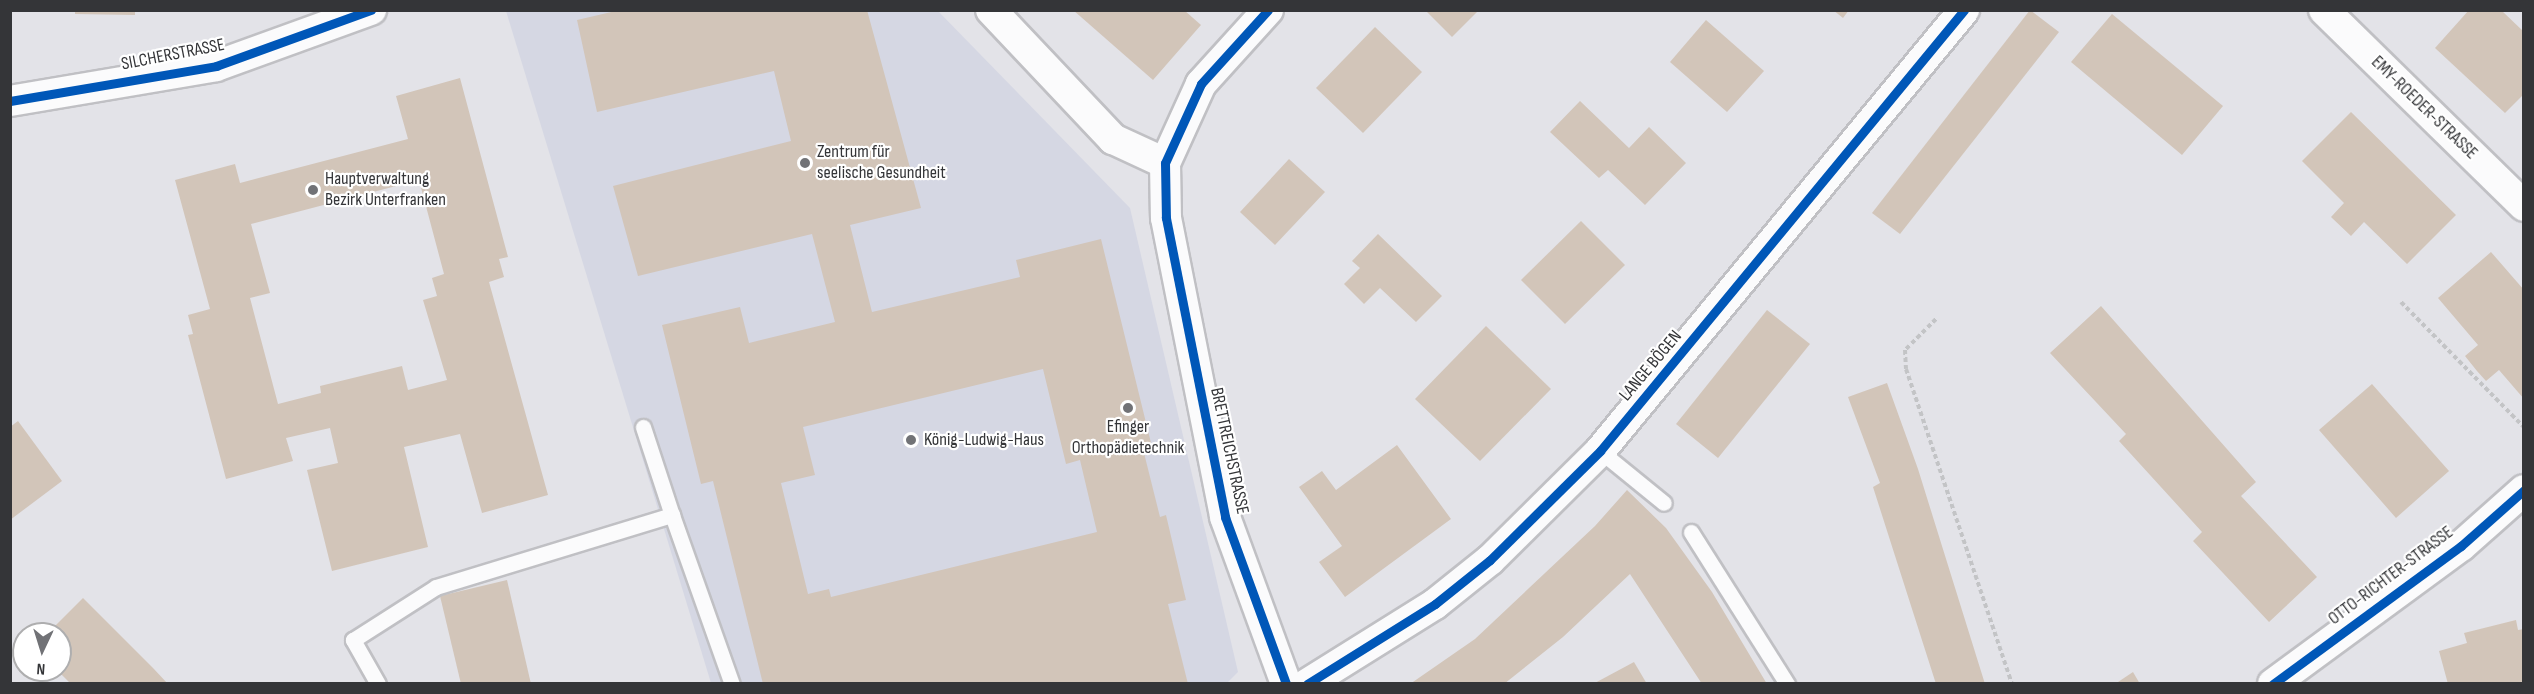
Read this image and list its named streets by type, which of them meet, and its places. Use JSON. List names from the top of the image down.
{
  "streets": {
    "street": [
      "SILCHERSTRASSE",
      "EMY-ROEDER-STRASSE",
      "LANGE BÖGEN",
      "BRETTREICHSTRASSE",
      "OTTO-RICHTER-STRASSE"
    ]
  },
  "places": [
    "Zentrum für seelische Gesundheit",
    "Hauptverwaltung Bezirk Unterfranken",
    "Efinger Orthopädietechnik",
    "König-Ludwig-Haus"
  ],
  "north": "bottom"
}
